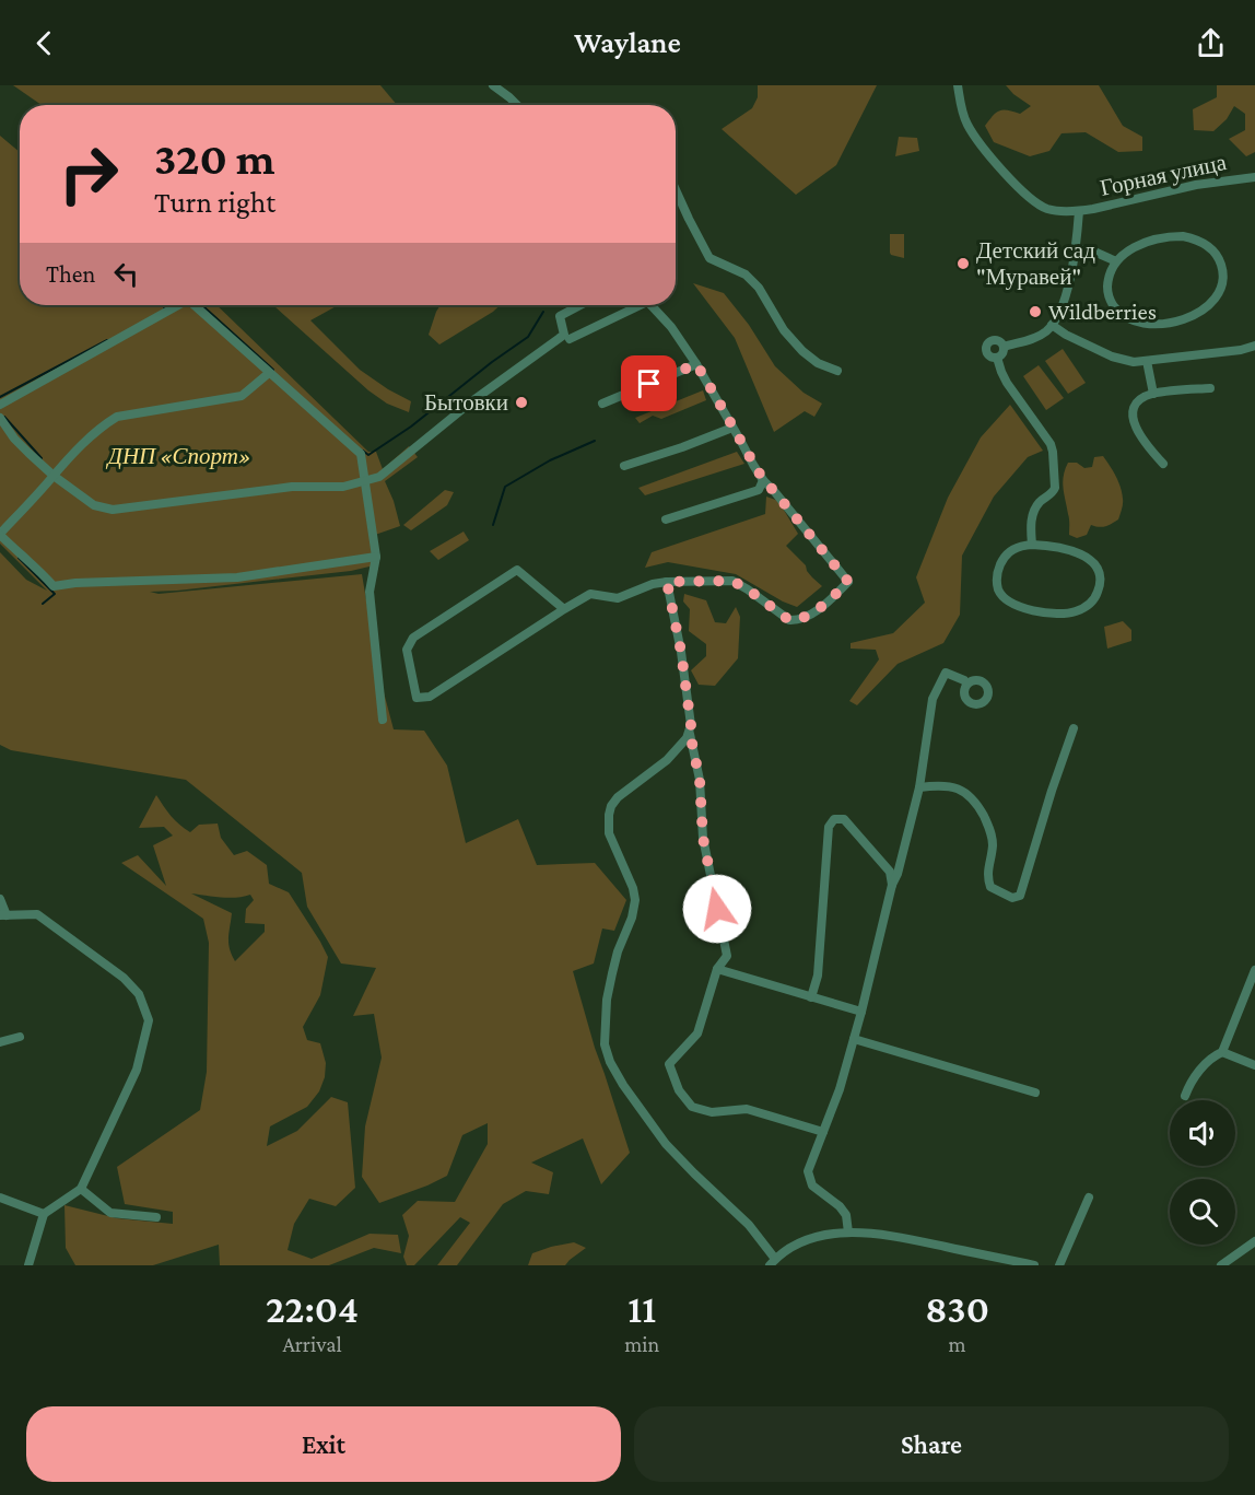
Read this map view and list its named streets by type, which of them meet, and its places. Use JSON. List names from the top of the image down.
{
  "streets": {
    "street": ["Горная улица"]
  },
  "parks": ["ДНП «Спорт»"],
  "places": ["Детский сад \"Муравей\"", "Wildberries", "Бытовки"],
  "page": {
    "header": "Waylane",
    "turn": ["320 m", "Turn right"],
    "then": "Then",
    "eta": [
      "22:04",
      "Arrival",
      "11",
      "min",
      "830",
      "m"
    ],
    "buttons": ["Exit", "Share"]
  }
}
